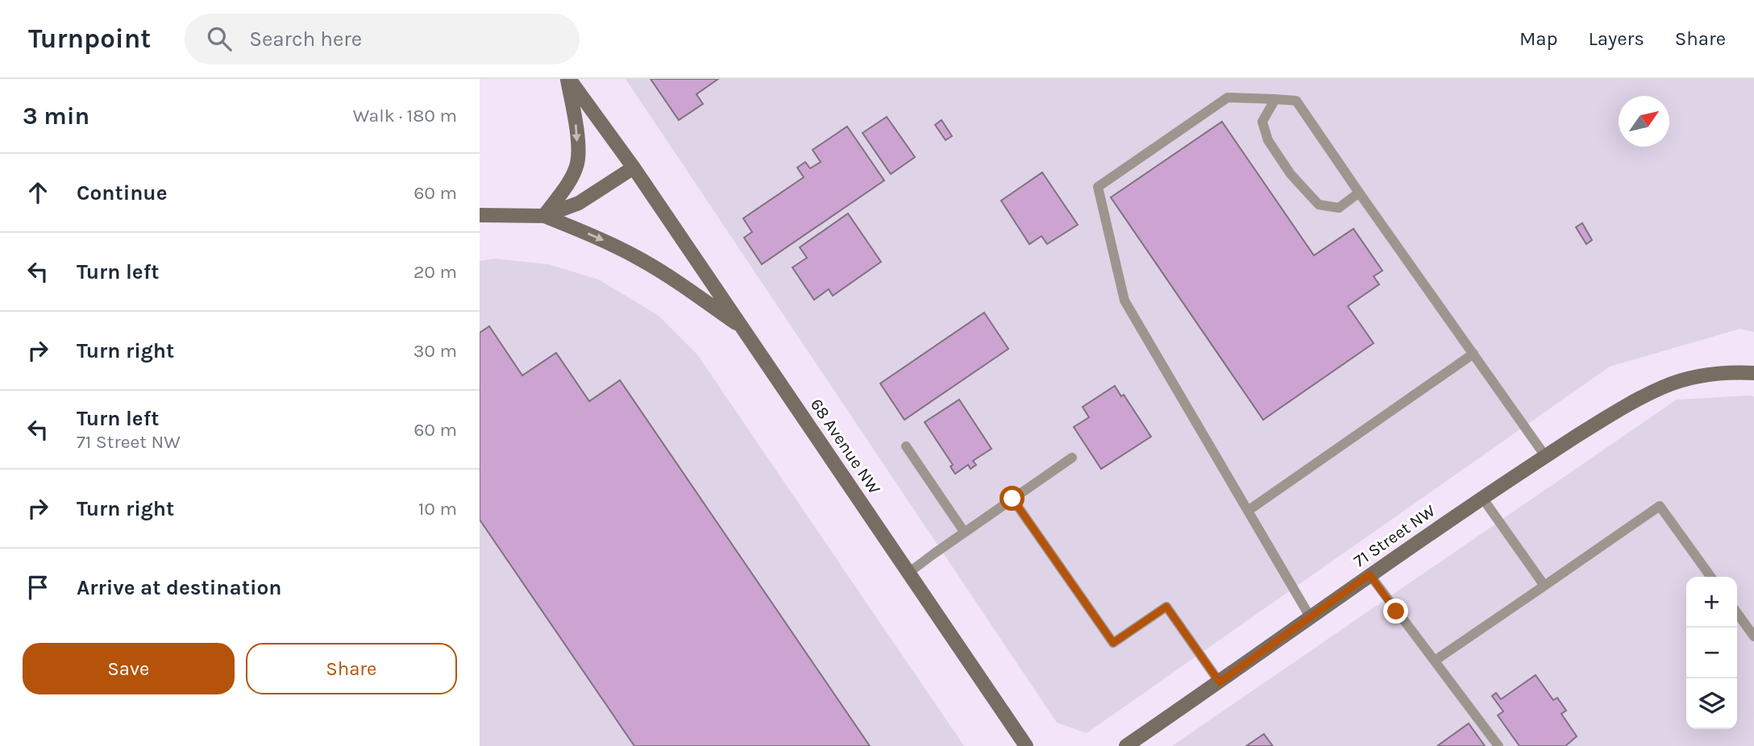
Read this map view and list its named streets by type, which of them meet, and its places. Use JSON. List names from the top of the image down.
{
  "streets": {
    "street": ["68 Avenue NW", "71 Street NW"]
  },
  "north": "top right",
  "page": {
    "header": "Turnpoint",
    "search": "Search here",
    "nav": ["Map", "Layers", "Share"],
    "heading": ["3 min", "Walk · 180 m"],
    "list": [
      ["Continue", "60 m"],
      ["Turn left", "20 m"],
      ["Turn right", "30 m"],
      ["Turn left", "71 Street NW", "60 m"],
      ["Turn right", "10 m"],
      "Arrive at destination"
    ],
    "map_buttons": ["+", "−"],
    "buttons": ["Save", "Share"]
  }
}
